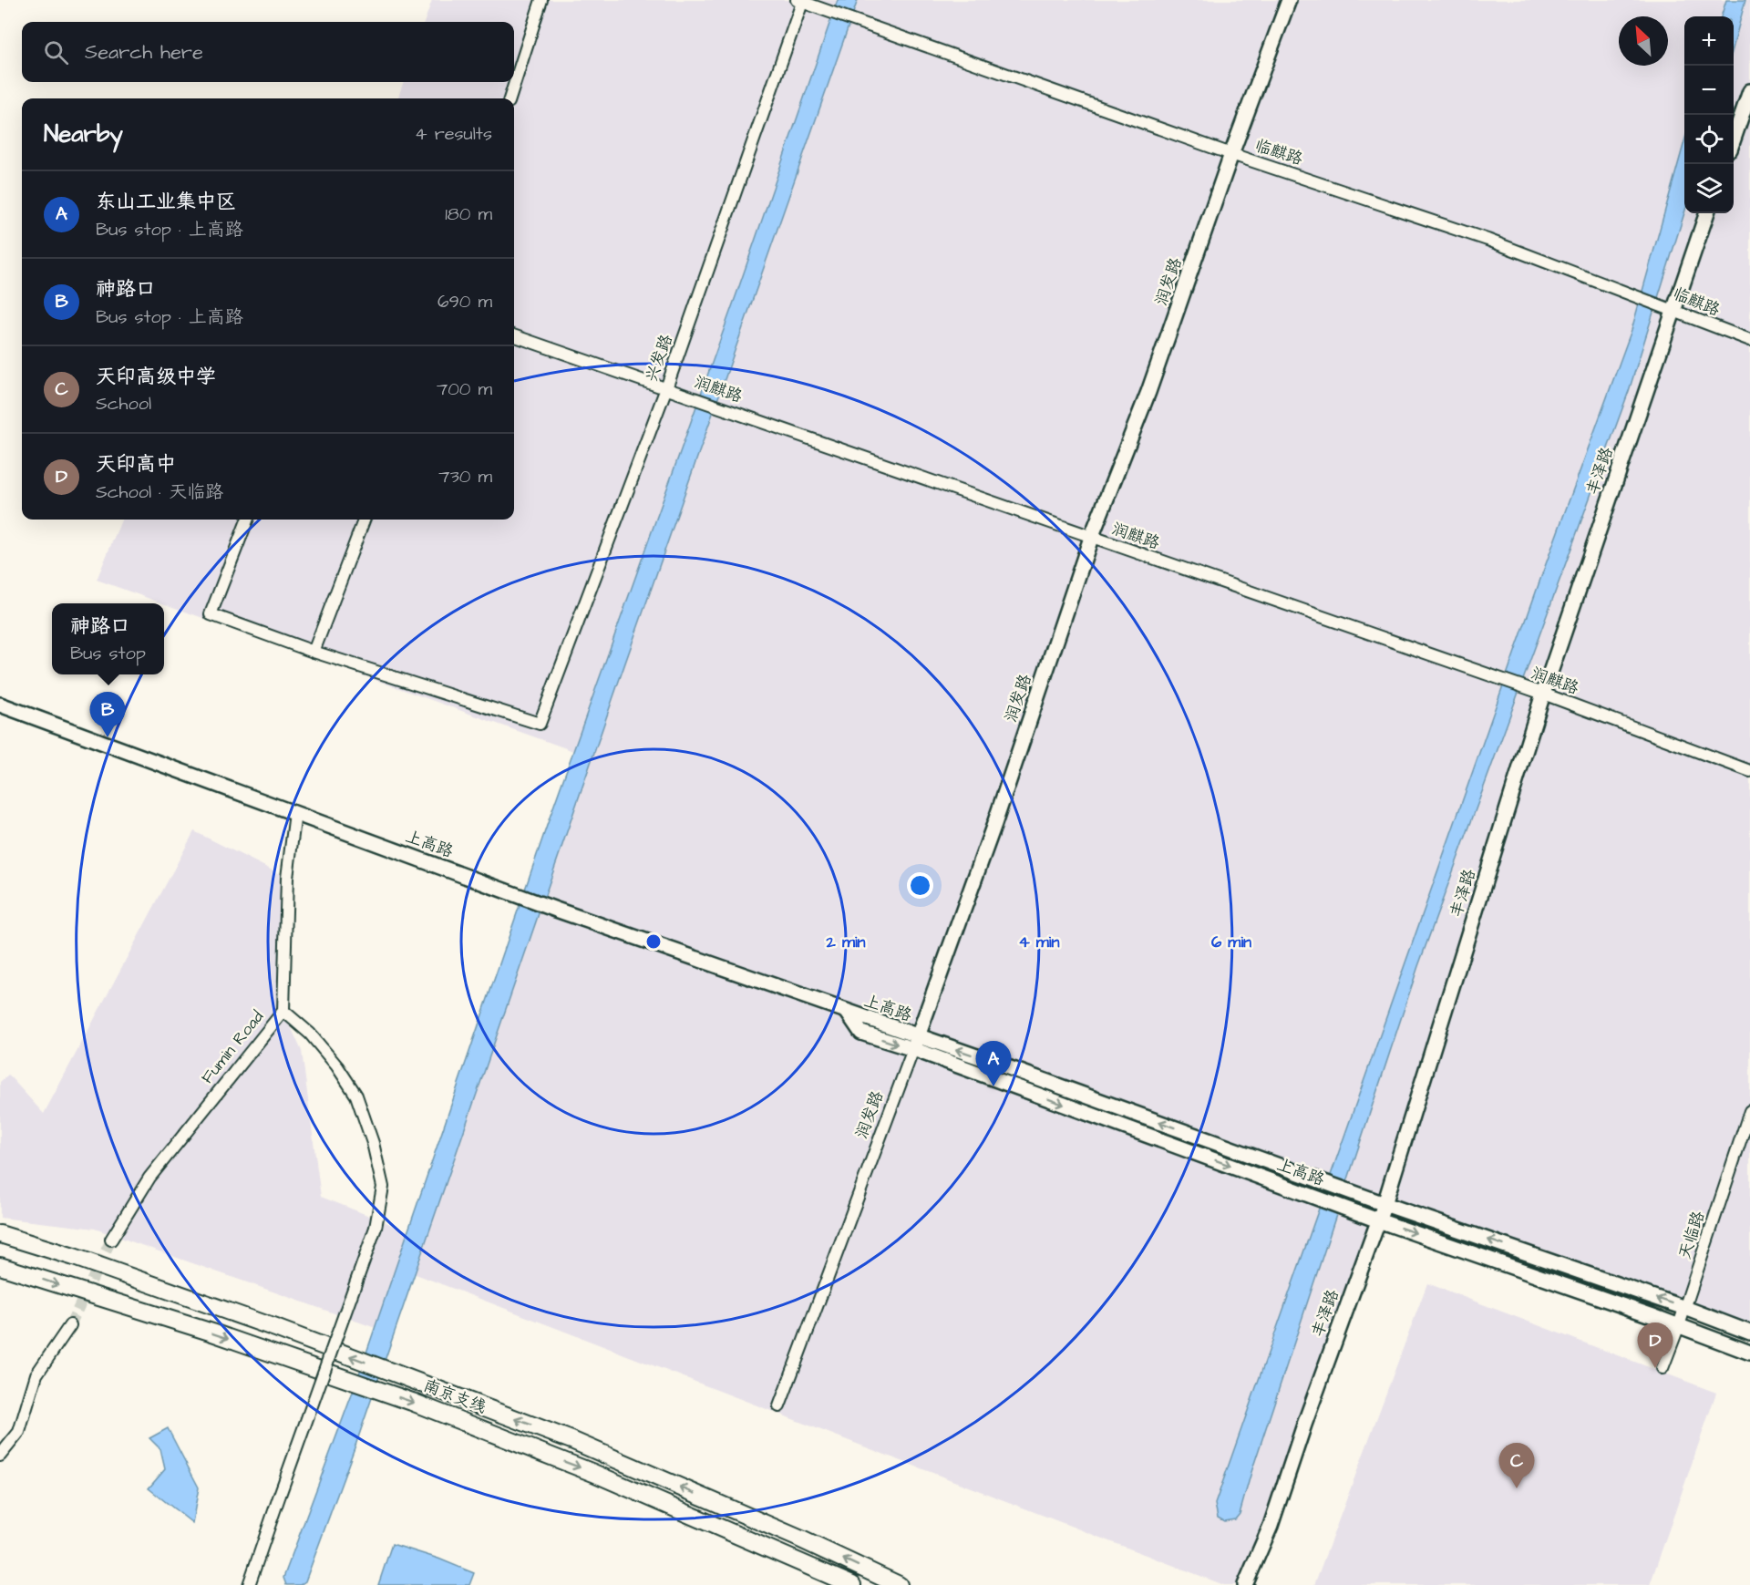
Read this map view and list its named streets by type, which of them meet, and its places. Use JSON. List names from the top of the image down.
{
  "streets": {
    "highway": ["南京支线"],
    "main road": ["润发路", "丰泽路", "上高路"],
    "street": [
      "临麒路",
      "兴发路",
      "润麒路",
      "Fumin Road",
      "天临路"
    ]
  },
  "crossings": [
    ["临麒路", "润发路"],
    ["临麒路", "兴发路"],
    ["临麒路", "丰泽路"],
    ["润发路", "润麒路"],
    ["润发路", "上高路"],
    ["兴发路", "润麒路"],
    ["润麒路", "丰泽路"],
    ["丰泽路", "上高路"],
    ["上高路", "Fumin Road"],
    ["上高路", "天临路"]
  ],
  "north": "top left",
  "page": {
    "map_buttons": ["+", "−"],
    "search": "Search here",
    "heading": ["Nearby", "4 results"],
    "list": [
      {
        "mark": "A",
        "name": "东山工业集中区",
        "note": "Bus stop · 上高路",
        "value": "180 m"
      },
      {
        "mark": "B",
        "name": "神路口",
        "note": "Bus stop · 上高路",
        "value": "690 m"
      },
      {
        "mark": "C",
        "name": "天印高级中学",
        "note": "School",
        "value": "700 m"
      },
      {
        "mark": "D",
        "name": "天印高中",
        "note": "School · 天临路",
        "value": "730 m"
      }
    ],
    "popup": ["神路口", "Bus stop"],
    "pins": [
      "B",
      "A",
      "D",
      "C"
    ]
  },
  "rings": ["2 min", "4 min", "6 min"]
}
